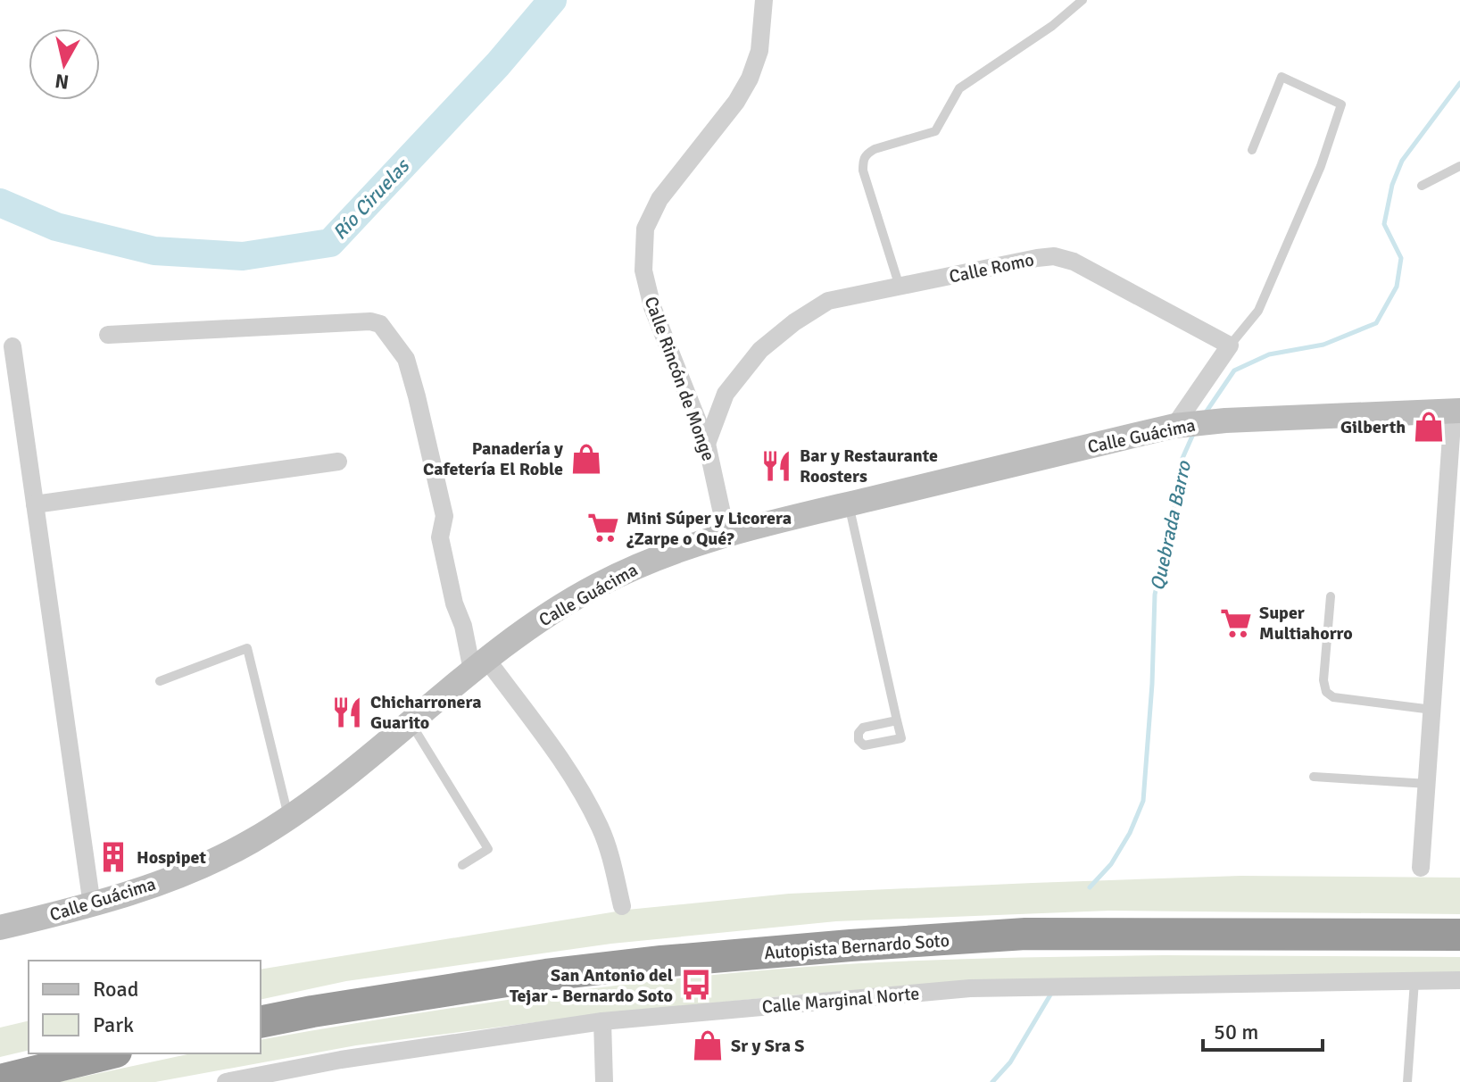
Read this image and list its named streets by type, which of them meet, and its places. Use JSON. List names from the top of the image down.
{
  "streets": {
    "highway": ["Autopista Bernardo Soto"],
    "main road": ["Calle Guácima"],
    "street": ["Calle Romo", "Calle Rincón de Monge", "Calle Marginal Norte"]
  },
  "crossings": [
    ["Calle Romo", "Calle Rincón de Monge"],
    ["Calle Rincón de Monge", "Calle Guácima"]
  ],
  "water": ["Río Ciruelas", "Quebrada Barro"],
  "places": {
    "shop": ["Gilberth", "Panadería y Cafetería El Roble", "Sr y Sra S"],
    "restaurant": ["Bar y Restaurante Roosters", "Chicharronera Guarito"],
    "supermarket": ["Mini Súper y Licorera ¿Zarpe o Qué?", "Super Multiahorro"],
    "building": ["Hospipet"],
    "bus stop": ["San Antonio del Tejar - Bernardo Soto"]
  },
  "legend": ["Road", "Park"],
  "scale_bar": "50 m",
  "north": "bottom"
}
